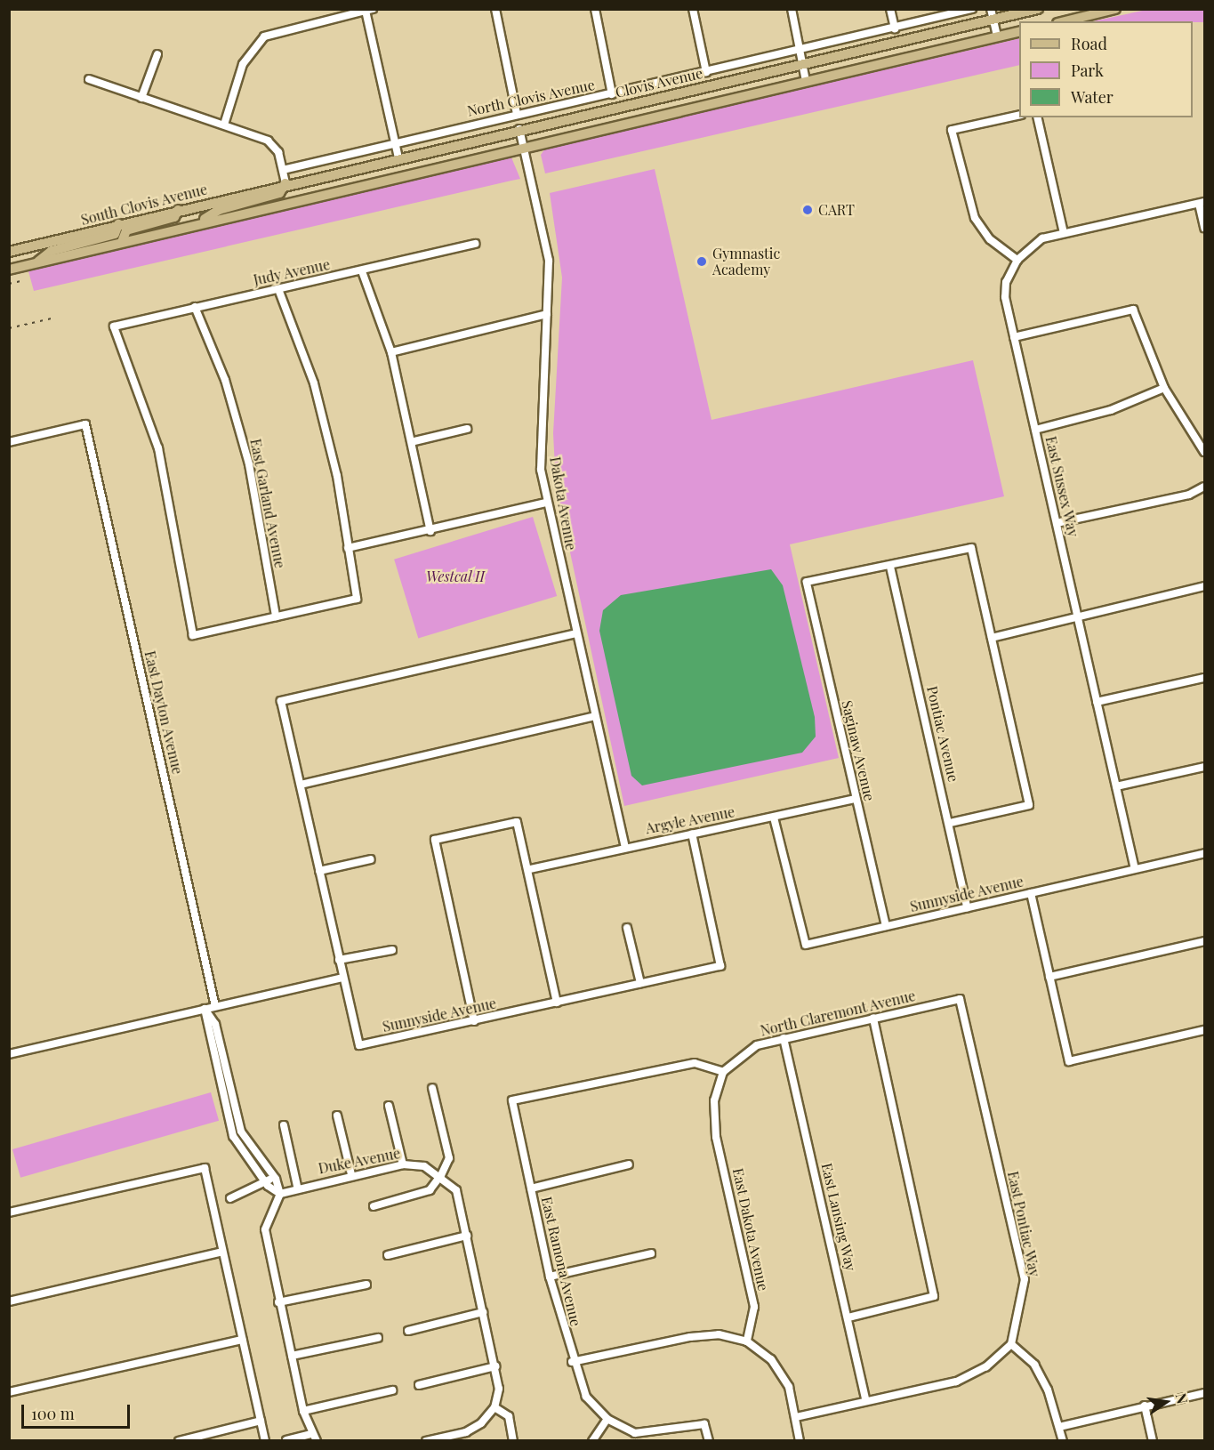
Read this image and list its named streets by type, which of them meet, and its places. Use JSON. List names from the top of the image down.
{
  "streets": {
    "main road": ["Clovis Avenue", "South Clovis Avenue"],
    "street": [
      "North Clovis Avenue",
      "Judy Avenue",
      "East Sussex Way",
      "East Garland Avenue",
      "Dakota Avenue",
      "East Dayton Avenue",
      "Pontiac Avenue",
      "Saginaw Avenue",
      "Argyle Avenue",
      "Sunnyside Avenue",
      "North Claremont Avenue",
      "Duke Avenue",
      "East Lansing Way",
      "East Pontiac Way",
      "East Dakota Avenue",
      "East Ramona Avenue"
    ]
  },
  "crossings": [
    ["Clovis Avenue", "South Clovis Avenue"],
    ["Clovis Avenue", "Dakota Avenue"],
    ["Judy Avenue", "East Garland Avenue"],
    ["East Sussex Way", "Sunnyside Avenue"],
    ["Dakota Avenue", "Argyle Avenue"],
    ["Pontiac Avenue", "Saginaw Avenue"],
    ["Pontiac Avenue", "Sunnyside Avenue"],
    ["Saginaw Avenue", "Argyle Avenue"],
    ["Saginaw Avenue", "Sunnyside Avenue"],
    ["Argyle Avenue", "Sunnyside Avenue"],
    ["North Claremont Avenue", "East Lansing Way"],
    ["North Claremont Avenue", "East Pontiac Way"],
    ["North Claremont Avenue", "East Dakota Avenue"],
    ["North Claremont Avenue", "East Ramona Avenue"],
    ["East Dakota Avenue", "East Ramona Avenue"]
  ],
  "parks": ["Westcal II"],
  "places": ["CART", "Gymnastic Academy"],
  "legend": ["Road", "Park", "Water"],
  "scale_bar": "100 m",
  "north": "right"
}
